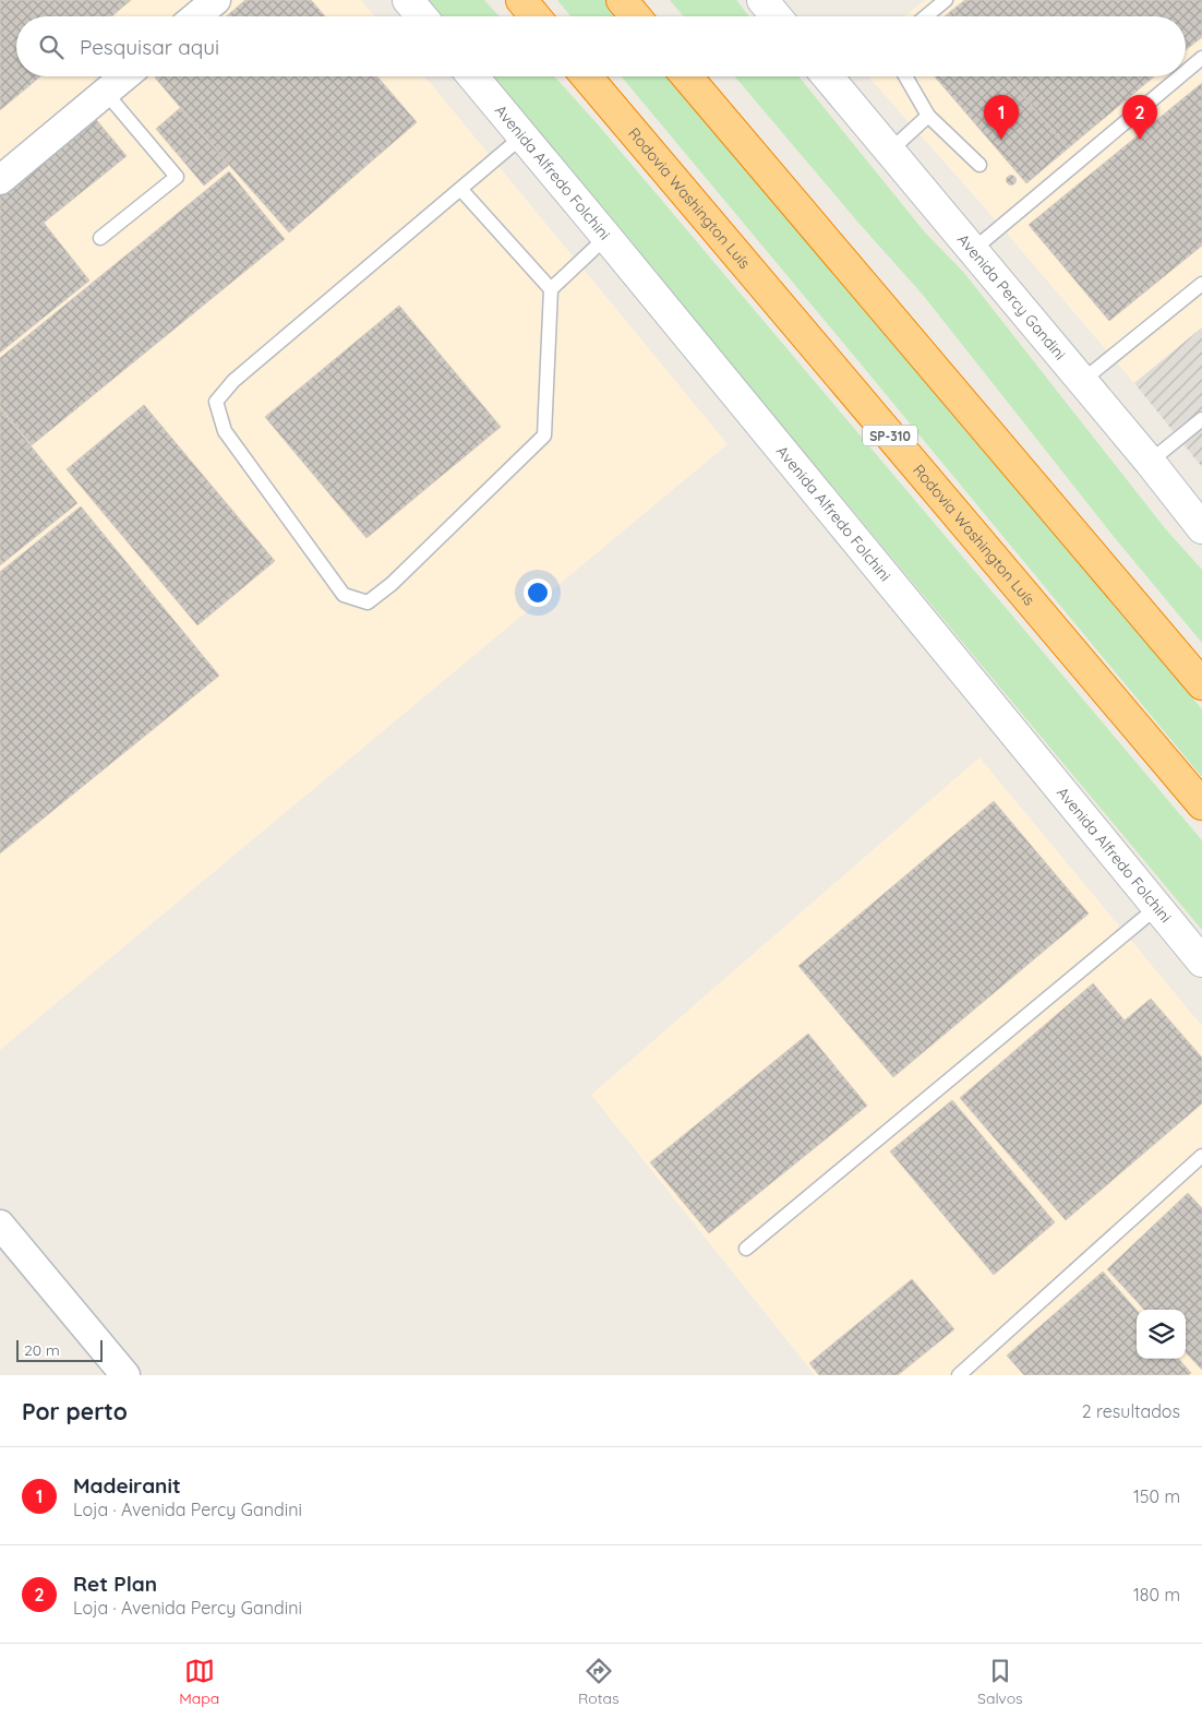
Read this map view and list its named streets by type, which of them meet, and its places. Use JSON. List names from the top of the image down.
{
  "streets": {
    "highway": ["Rodovia Washington Luís", "SP-310"],
    "main road": ["Avenida Alfredo Folchini", "Avenida Percy Gandini"]
  },
  "scale_bar": "20 m",
  "page": {
    "search": "Pesquisar aqui",
    "pins": ["1", "2"],
    "scale": "20 m",
    "heading": ["Por perto", "2 resultados"],
    "list": [
      {
        "mark": "1",
        "name": "Madeiranit",
        "note": "Loja · Avenida Percy Gandini",
        "value": "150 m"
      },
      {
        "mark": "2",
        "name": "Ret Plan",
        "note": "Loja · Avenida Percy Gandini",
        "value": "180 m"
      }
    ],
    "nav": ["Mapa", "Rotas", "Salvos"]
  }
}
